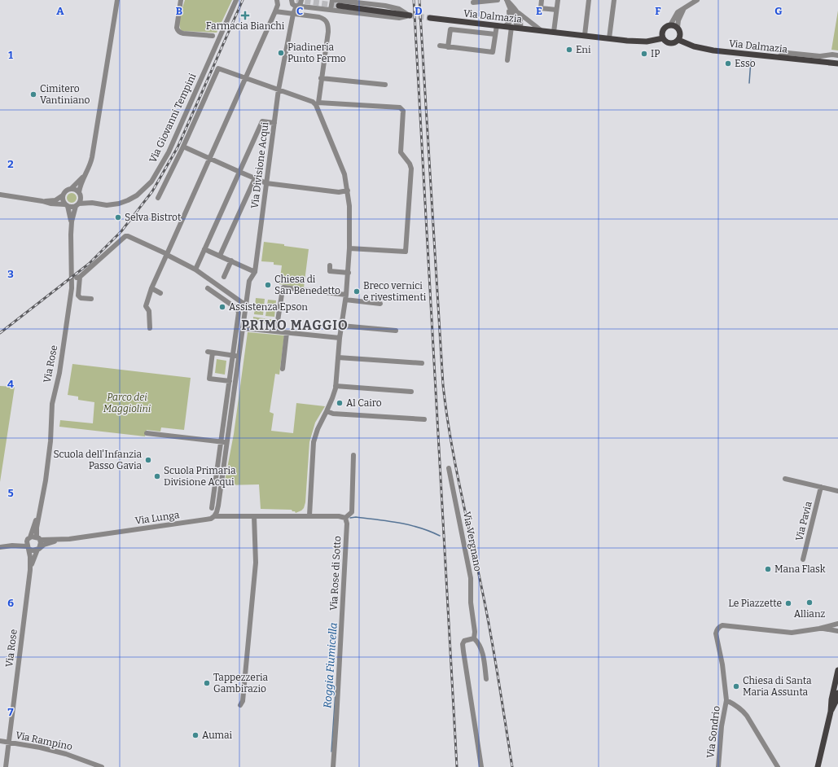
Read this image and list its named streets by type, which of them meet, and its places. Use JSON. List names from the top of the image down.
{
  "streets": {
    "main road": ["Via Dalmazia"],
    "street": [
      "Via Giovanni Tempini",
      "Via Divisione Acqui",
      "Via Rose",
      "Via Lunga",
      "Via Pavia",
      "Via Vergnano",
      "Via Rose di Sotto",
      "Via Sondrio",
      "Via Rampino"
    ]
  },
  "crossings": [
    ["Via Giovanni Tempini", "Via Rose"],
    ["Via Divisione Acqui", "Via Lunga"],
    ["Via Rose", "Via Lunga"],
    ["Via Rose", "Via Rampino"],
    ["Via Lunga", "Via Rose di Sotto"]
  ],
  "districts": ["PRIMO MAGGIO"],
  "water": ["Roggia Fiumicella"],
  "parks": ["Parco dei Maggiolini"],
  "places": {
    "health": ["Farmacia Bianchi"],
    "other": [
      "Eni",
      "Piadineria Punto Fermo",
      "IP",
      "Esso",
      "Cimitero Vantiniano",
      "Selva Bistrot",
      "Chiesa di San Benedetto",
      "Breco vernici e rivestimenti",
      "Assistenza Epson",
      "Al Cairo",
      "Scuola dell'Infanzia Passo Gavia",
      "Scuola Primaria Divisione Acqui",
      "Mana Flask",
      "Allianz",
      "Le Piazzette",
      "Tappezzeria Gambirazio",
      "Chiesa di Santa Maria Assunta",
      "Aumai"
    ]
  },
  "grid": {
    "columns": [
      "A",
      "B",
      "C",
      "D",
      "E",
      "F",
      "G"
    ],
    "rows": [
      "1",
      "2",
      "3",
      "4",
      "5",
      "6",
      "7"
    ]
  }
}
